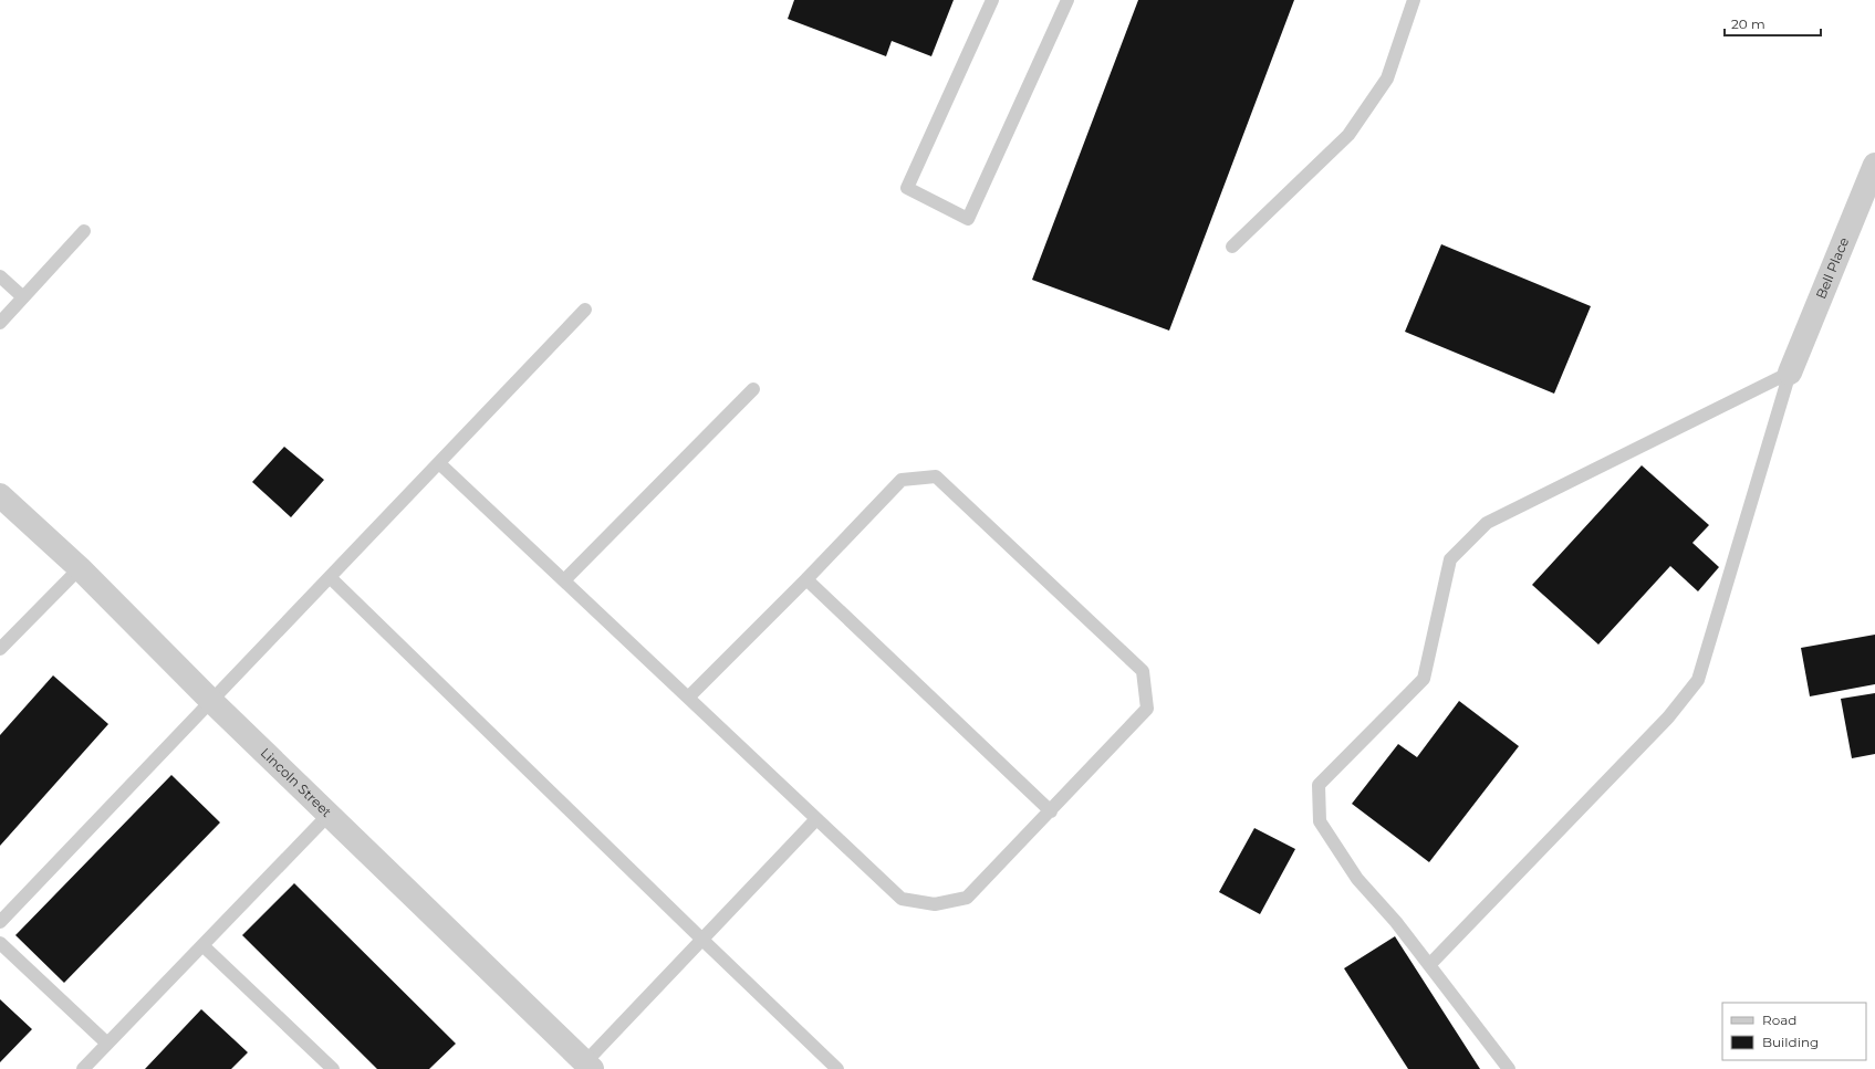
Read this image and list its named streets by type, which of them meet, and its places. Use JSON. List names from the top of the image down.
{
  "streets": {
    "street": ["Bell Place", "Lincoln Street"]
  },
  "legend": ["Road", "Building"],
  "scale_bar": "20 m"
}
